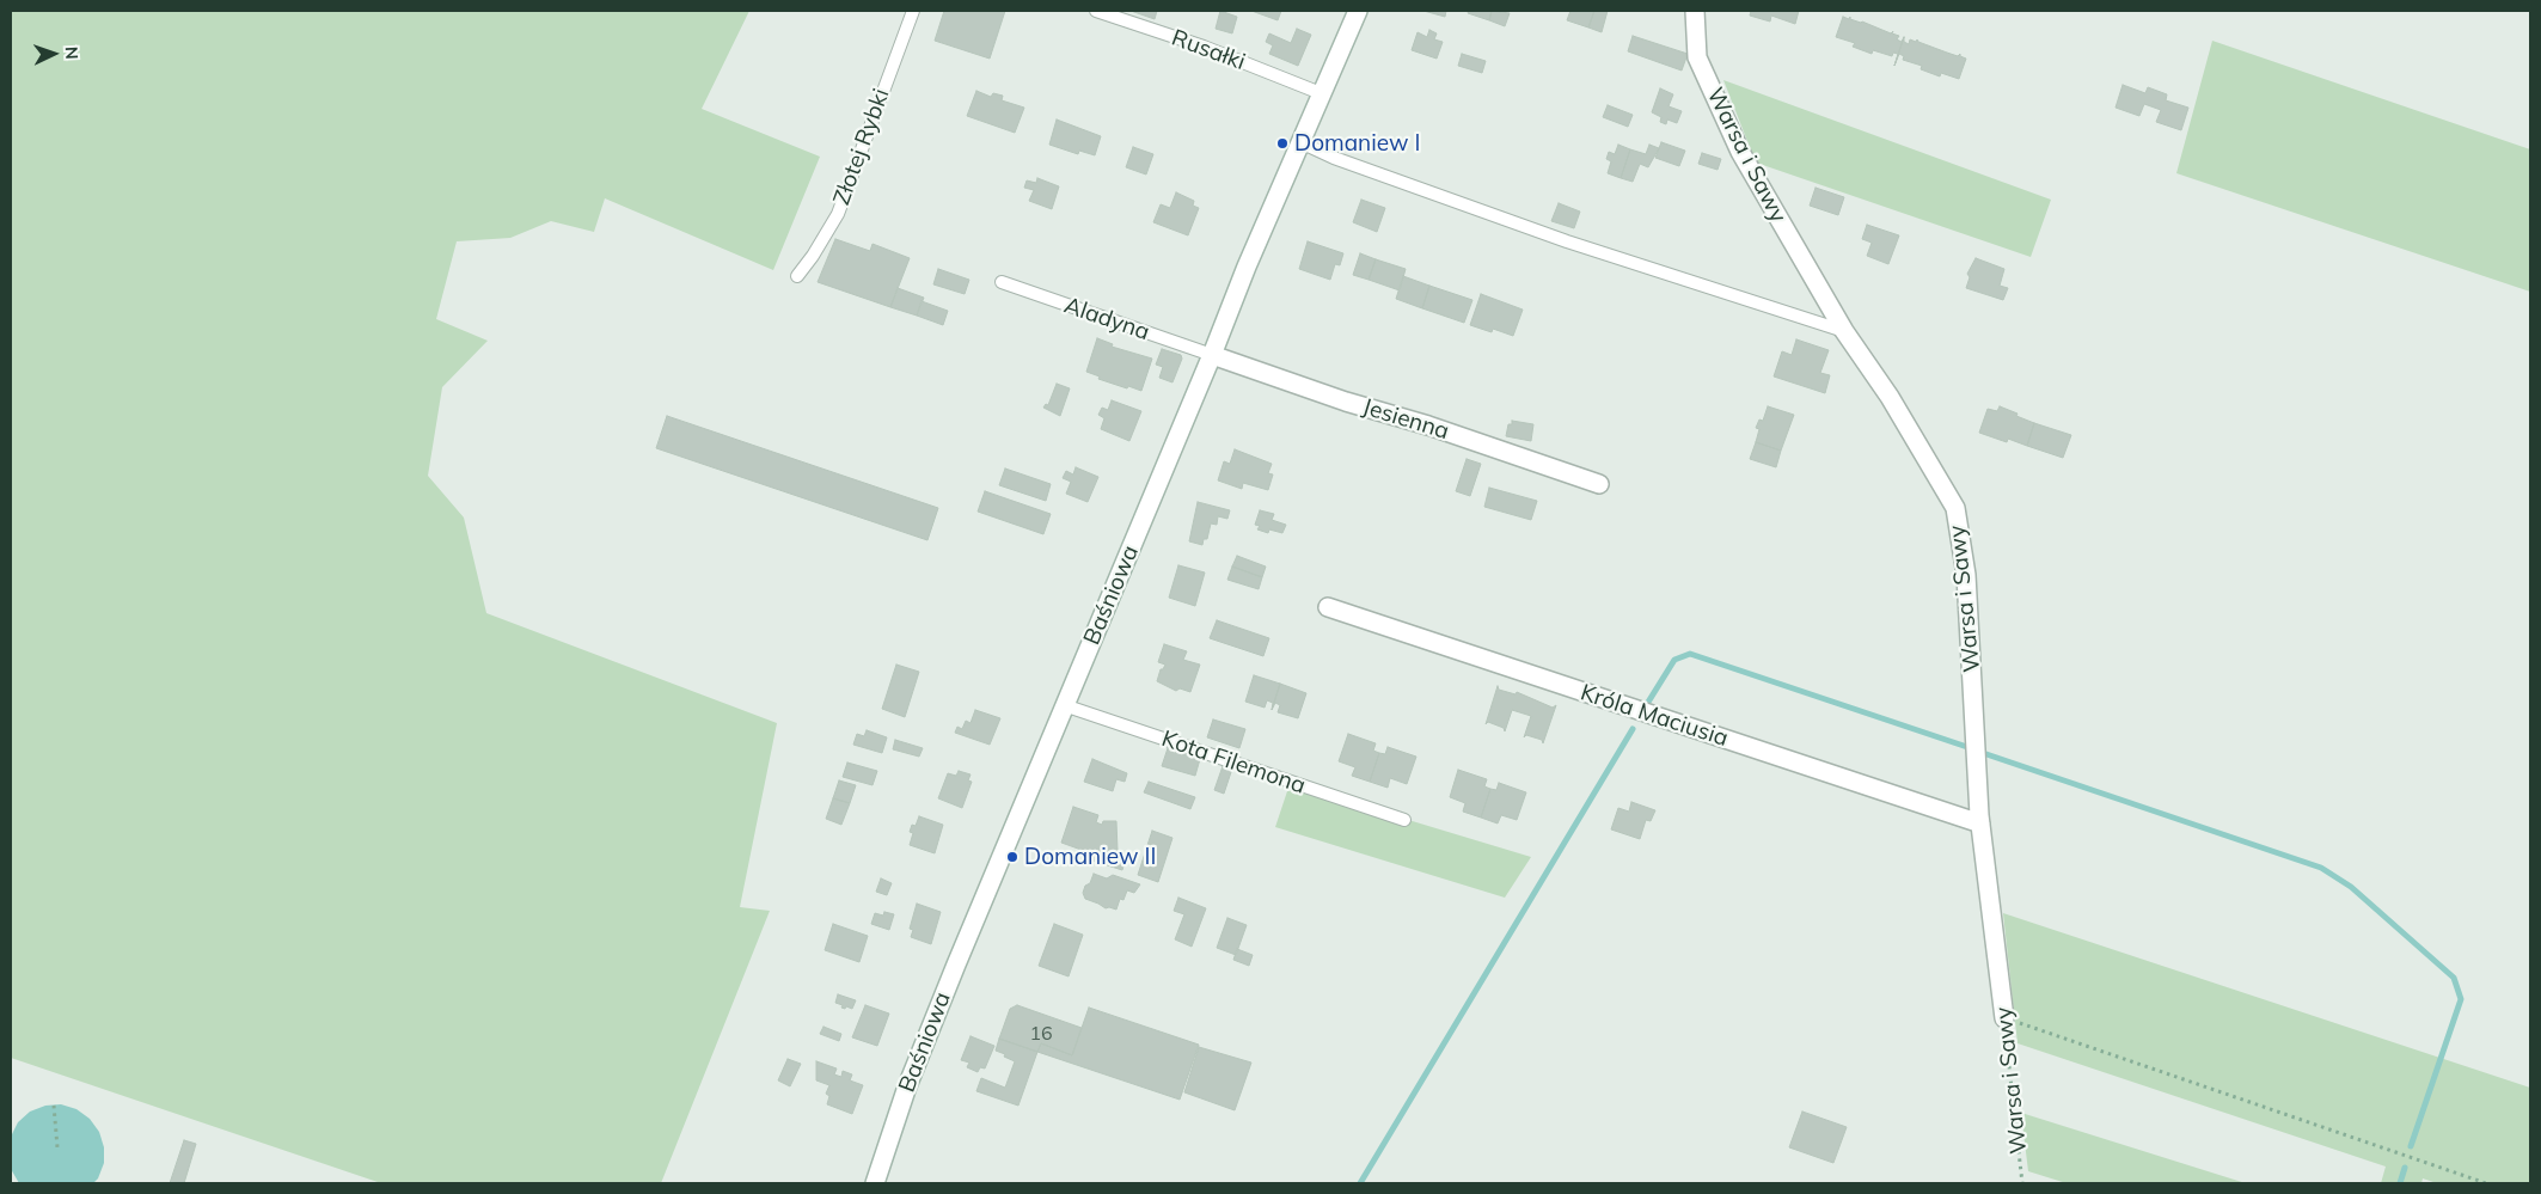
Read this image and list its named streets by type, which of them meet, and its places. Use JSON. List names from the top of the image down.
{
  "streets": {
    "street": [
      "Warsa i Sawy",
      "Jesienna",
      "Baśniowa",
      "Króla Maciusia"
    ],
    "lane": [
      "Rusałki",
      "Złotej Rybki",
      "Aladyna",
      "Kota Filemona"
    ]
  },
  "crossings": [
    ["Rusałki", "Baśniowa"],
    ["Warsa i Sawy", "Króla Maciusia"],
    ["Aladyna", "Jesienna"],
    ["Aladyna", "Baśniowa"],
    ["Jesienna", "Baśniowa"],
    ["Baśniowa", "Kota Filemona"]
  ],
  "places": ["Domaniew I", "Domaniew II"],
  "house_numbers": ["16"],
  "north": "right"
}
